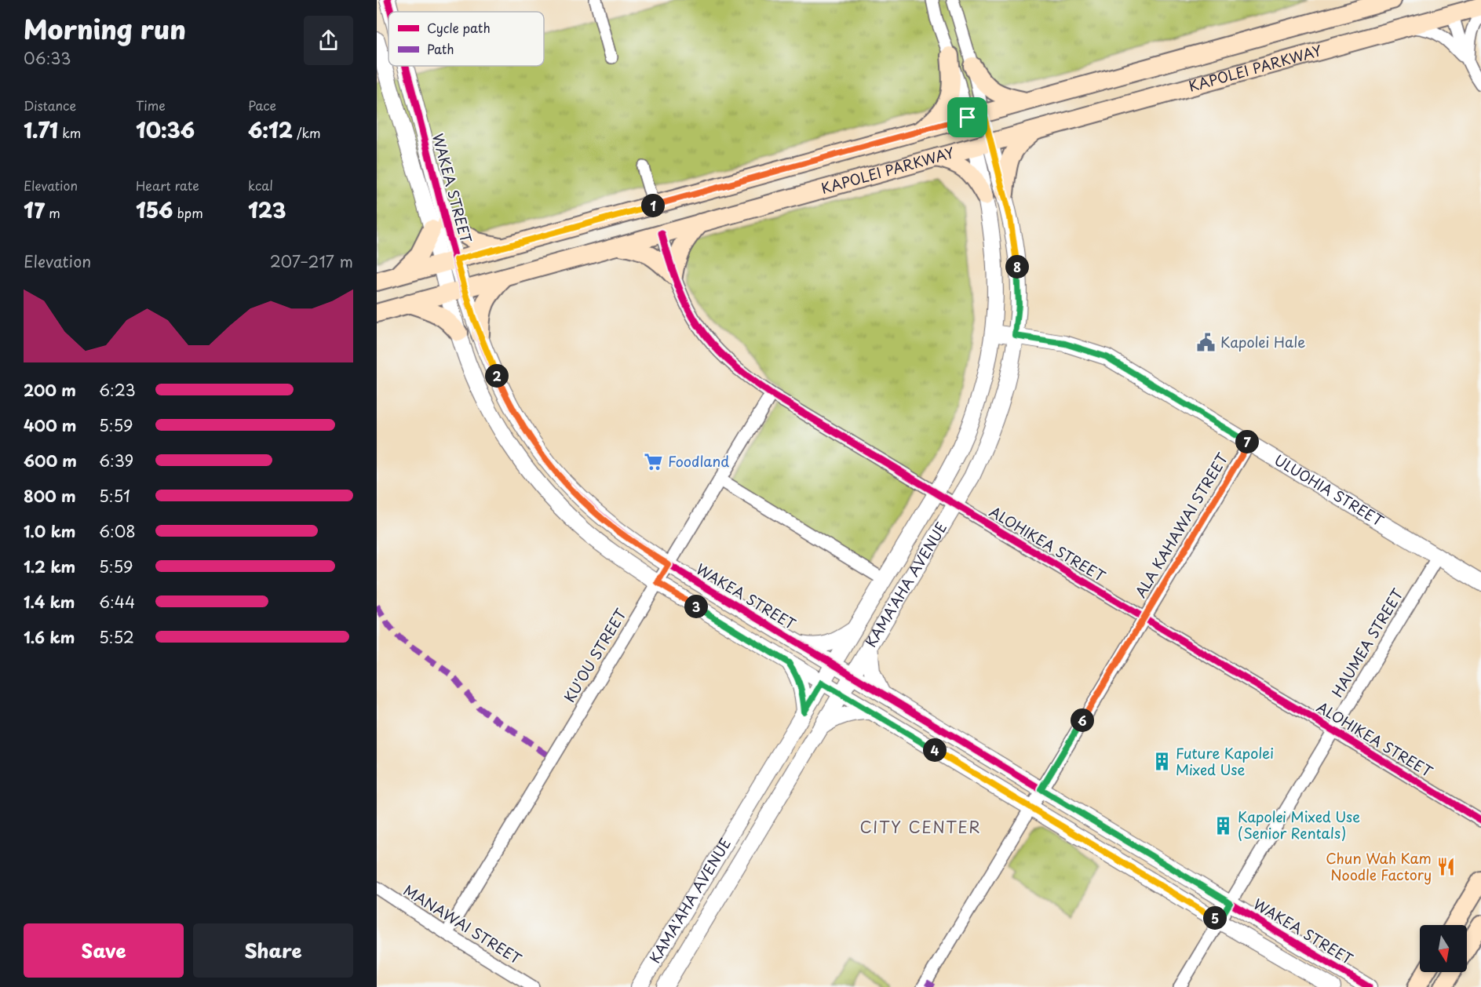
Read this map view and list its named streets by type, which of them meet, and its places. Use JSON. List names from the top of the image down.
{
  "streets": {
    "main road": ["KAPOLEI PARKWAY"],
    "street": [
      "WAKEA STREET",
      "ULUOHIA STREET",
      "ALA KAHAWAI STREET",
      "ALOHIKEA STREET",
      "KAMA'AHA AVENUE",
      "HAUMEA STREET",
      "KU'OU STREET",
      "MANAWAI STREET"
    ]
  },
  "crossings": [
    ["KAPOLEI PARKWAY", "WAKEA STREET"],
    ["KAPOLEI PARKWAY", "ALOHIKEA STREET"],
    ["KAPOLEI PARKWAY", "KAMA'AHA AVENUE"],
    ["WAKEA STREET", "ALA KAHAWAI STREET"],
    ["WAKEA STREET", "KAMA'AHA AVENUE"],
    ["WAKEA STREET", "HAUMEA STREET"],
    ["WAKEA STREET", "KU'OU STREET"],
    ["ULUOHIA STREET", "ALA KAHAWAI STREET"],
    ["ULUOHIA STREET", "KAMA'AHA AVENUE"],
    ["ULUOHIA STREET", "HAUMEA STREET"],
    ["ALA KAHAWAI STREET", "ALOHIKEA STREET"],
    ["ALOHIKEA STREET", "KAMA'AHA AVENUE"],
    ["ALOHIKEA STREET", "HAUMEA STREET"],
    ["ALOHIKEA STREET", "KU'OU STREET"],
    ["KU'OU STREET", "MANAWAI STREET"]
  ],
  "districts": ["CITY CENTER"],
  "places": {
    "public building": ["Kapolei Hale"],
    "supermarket": ["Foodland"],
    "building": ["Future Kapolei Mixed Use", "Kapolei Mixed Use (Senior Rentals)"],
    "restaurant": ["Chun Wah Kam Noodle Factory"]
  },
  "legend": ["Cycle path", "Path"],
  "north": "bottom",
  "page": {
    "heading": ["Morning run", "06:33"],
    "stats": [
      ["Distance", "1.71 km"],
      ["Time", "10:36"],
      ["Pace", "6:12 /km"],
      ["Elevation", "17 m"],
      ["Heart rate", "156 bpm"],
      ["kcal", "123"]
    ],
    "pins": [
      "1",
      "8",
      "2",
      "7",
      "3",
      "6",
      "4",
      "5"
    ],
    "chart": ["Elevation", "207–217 m"],
    "list": [
      {
        "name": "200 m",
        "note": "6:23"
      },
      {
        "name": "400 m",
        "note": "5:59"
      },
      {
        "name": "600 m",
        "note": "6:39"
      },
      {
        "name": "800 m",
        "note": "5:51"
      },
      {
        "name": "1.0 km",
        "note": "6:08"
      },
      {
        "name": "1.2 km",
        "note": "5:59"
      },
      {
        "name": "1.4 km",
        "note": "6:44"
      },
      {
        "name": "1.6 km",
        "note": "5:52"
      }
    ],
    "buttons": ["Save", "Share"]
  }
}
